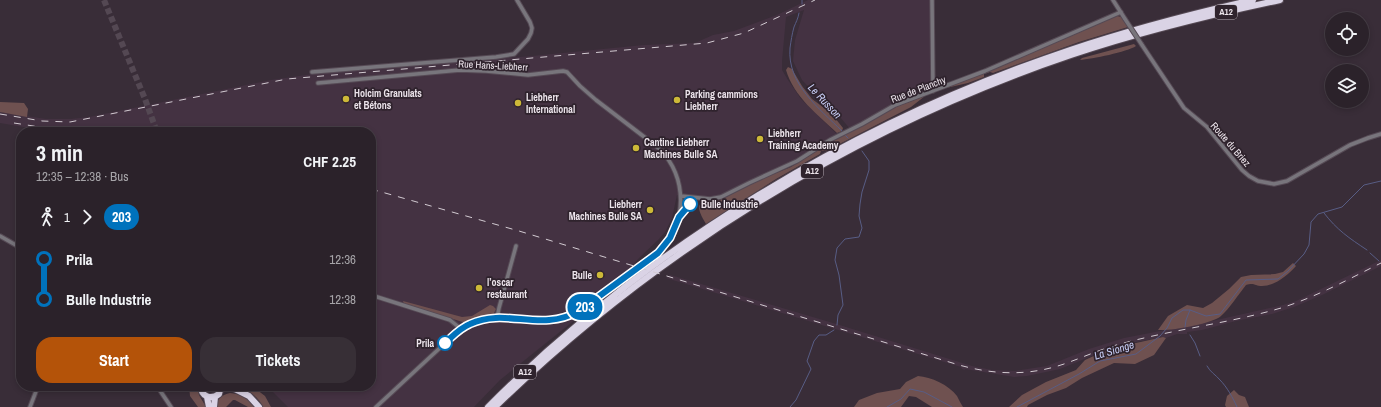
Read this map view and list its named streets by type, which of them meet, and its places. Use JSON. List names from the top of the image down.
{
  "streets": {
    "highway": ["A12"],
    "street": ["Rue Hans-Liebherr", "Rue de Planchy", "Route du Briez"]
  },
  "crossings": [
    ["Rue Hans-Liebherr", "Rue de Planchy"],
    ["Rue de Planchy", "Route du Briez"]
  ],
  "water": ["Le Russon", "La Sionge"],
  "places": [
    "Holcim Granulats et Bétons",
    "Parking cammions Liebherr",
    "Liebherr International",
    "Liebherr Training Academy",
    "Cantine Liebherr Machines Bulle SA",
    "Bulle Industrie",
    "Liebherr Machines Bulle SA",
    "Bulle",
    "l’oscar restaurant",
    "Prila"
  ],
  "lines": ["bus line 203"],
  "page": {
    "on_map": "203",
    "heading": ["3 min", "12:35 – 12:38 · Bus", "CHF 2.25"],
    "legs": ["1", "203"],
    "list": [
      {
        "name": "Prila",
        "value": "12:36"
      },
      {
        "name": "Bulle Industrie",
        "value": "12:38"
      }
    ],
    "buttons": ["Start", "Tickets"]
  }
}
